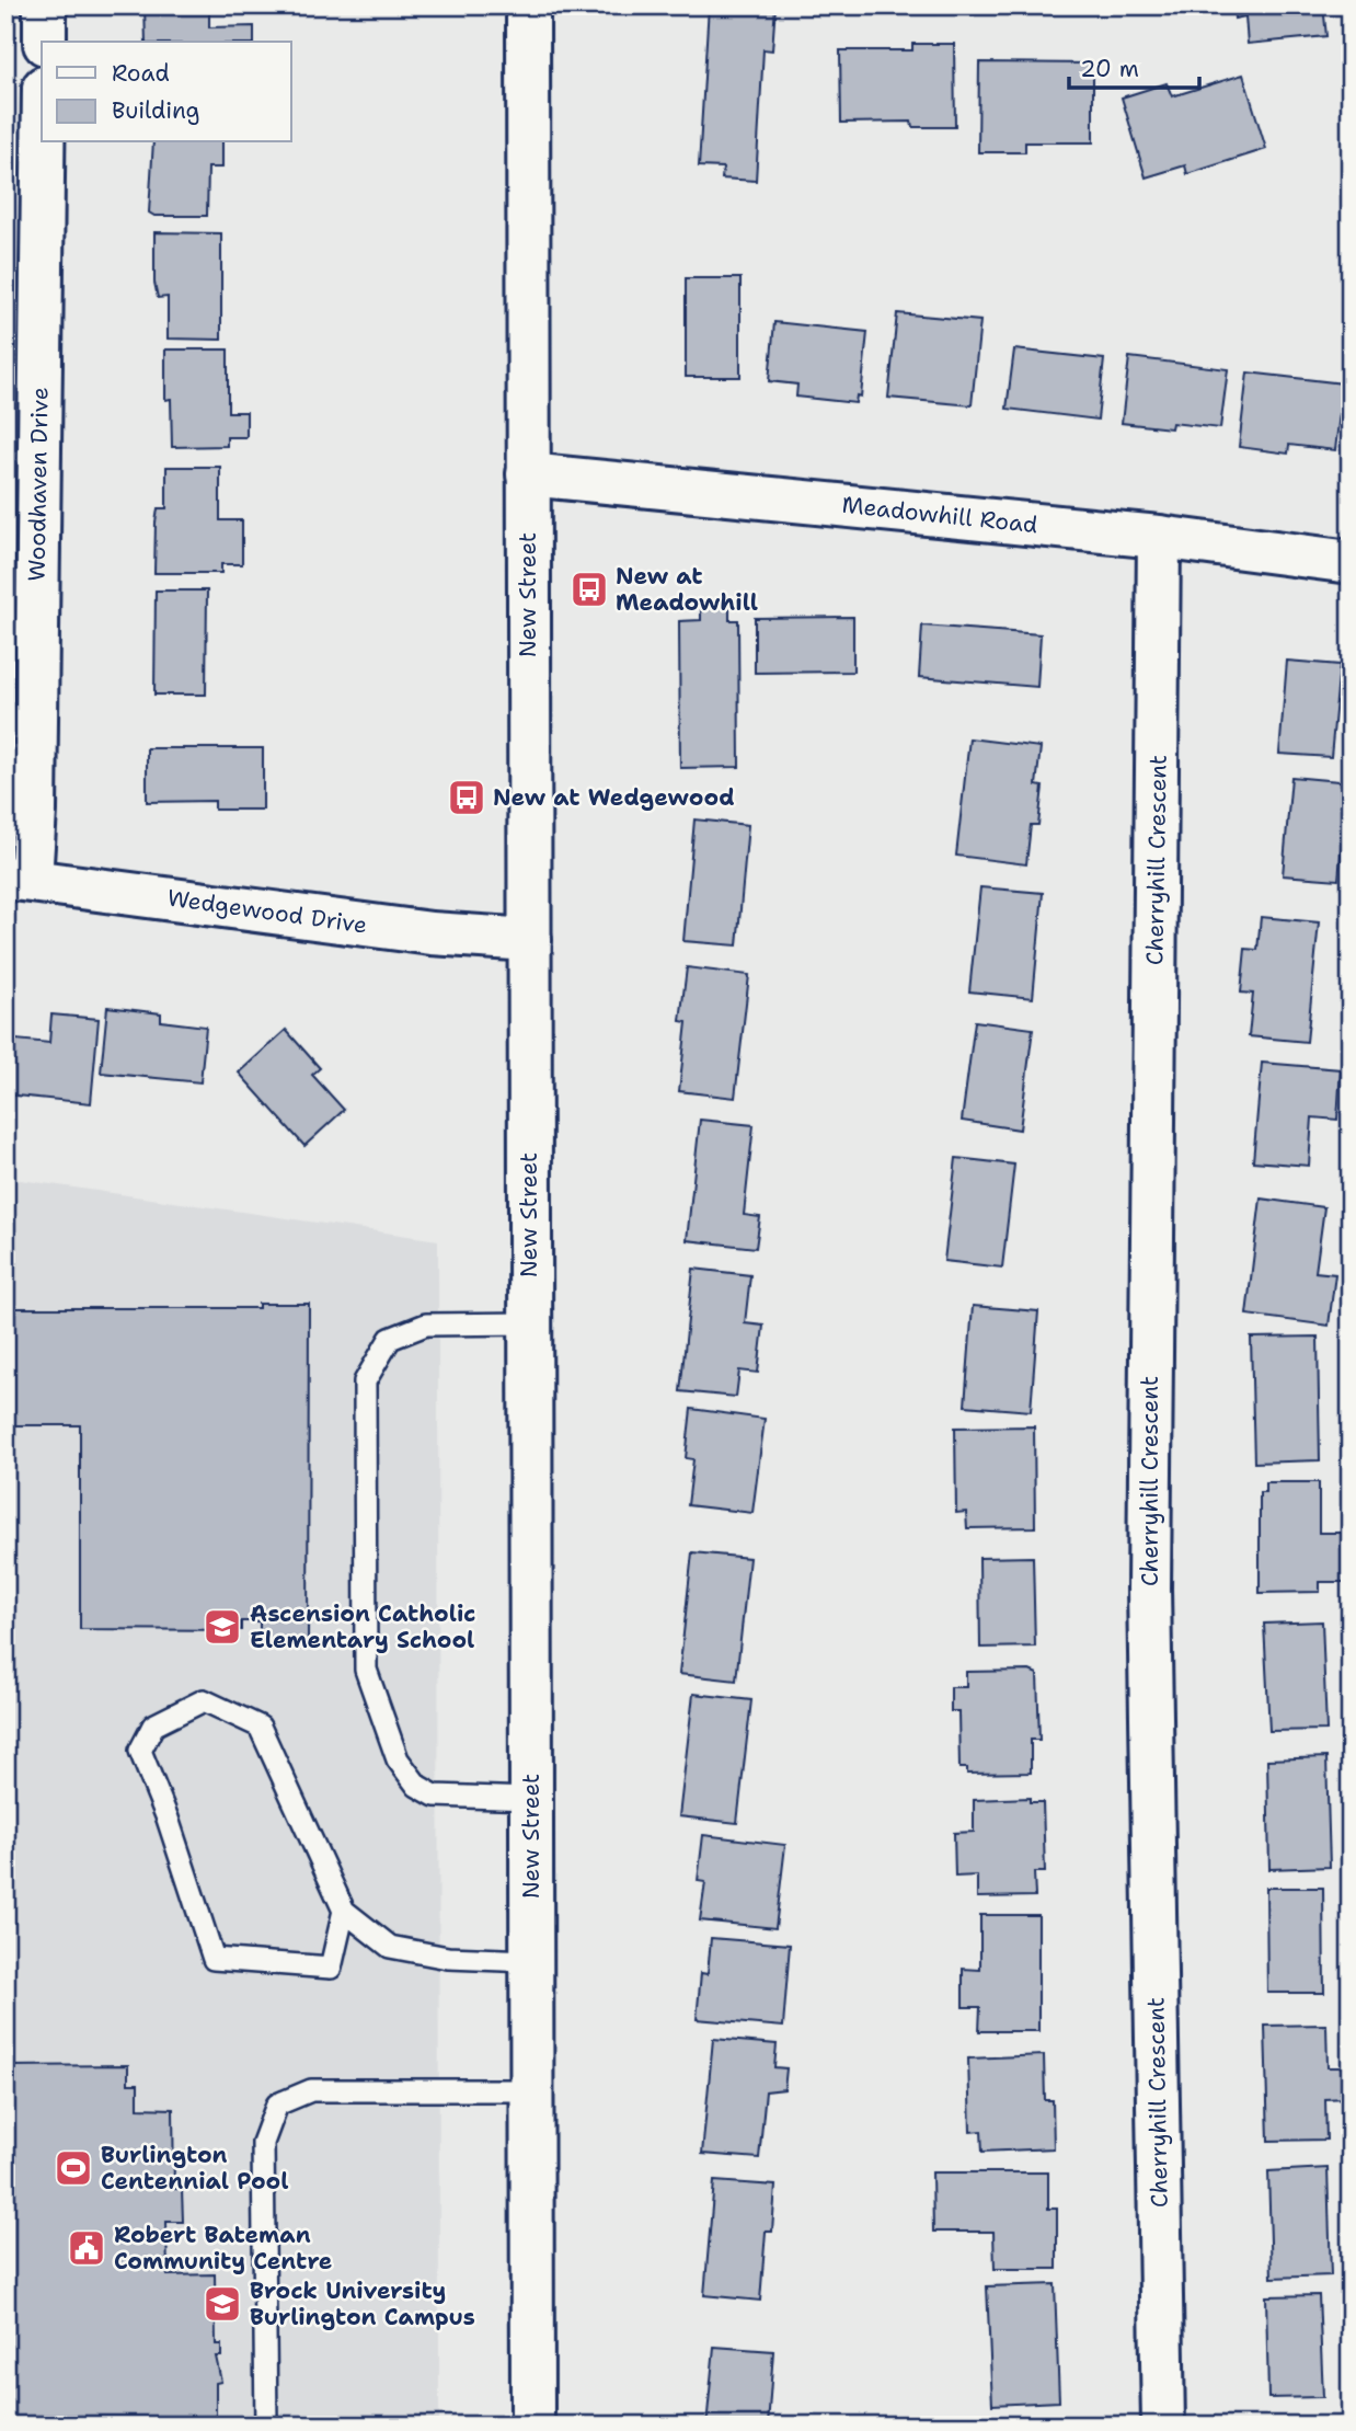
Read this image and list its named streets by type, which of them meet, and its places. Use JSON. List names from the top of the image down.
{
  "streets": {
    "street": [
      "Woodhaven Drive",
      "Meadowhill Road",
      "New Street",
      "Cherryhill Crescent",
      "Wedgewood Drive"
    ]
  },
  "crossings": [
    ["Woodhaven Drive", "Wedgewood Drive"],
    ["Meadowhill Road", "New Street"],
    ["Meadowhill Road", "Cherryhill Crescent"],
    ["New Street", "Wedgewood Drive"]
  ],
  "places": {
    "bus stop": ["New at Meadowhill", "New at Wedgewood"],
    "school or university": ["Ascension Catholic Elementary School", "Brock University Burlington Campus"],
    "sports": ["Burlington Centennial Pool"],
    "public building": ["Robert Bateman Community Centre"]
  },
  "legend": ["Road", "Building"],
  "scale_bar": "20 m"
}
